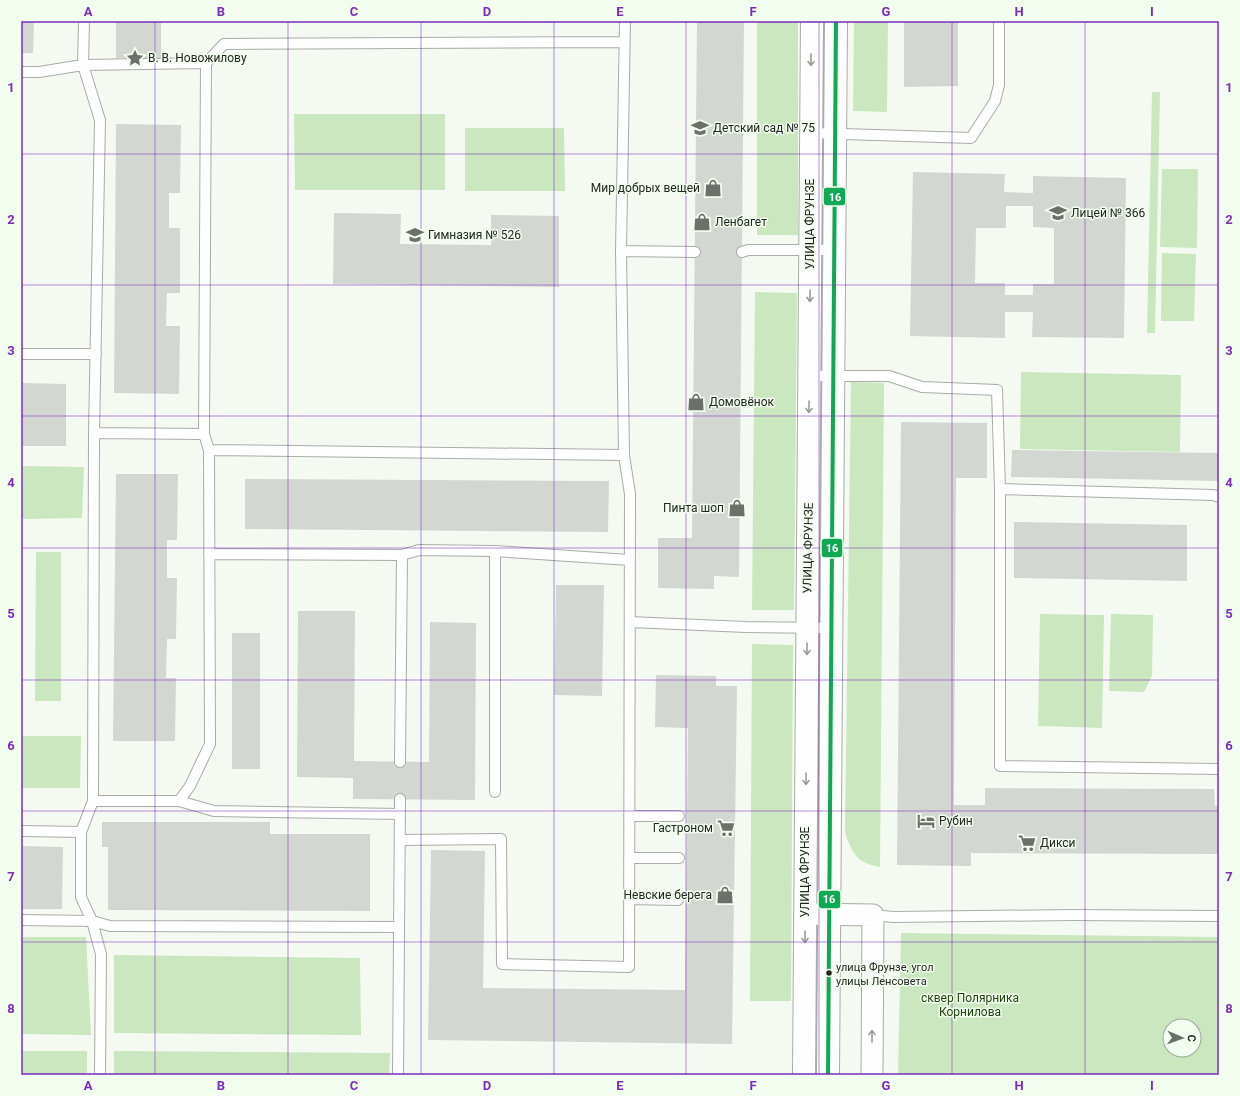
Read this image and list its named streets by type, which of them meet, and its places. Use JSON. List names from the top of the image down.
{
  "streets": {
    "street": ["УЛИЦА ФРУНЗЕ"]
  },
  "parks": ["сквер Полярника Корнилова"],
  "places": {
    "place": ["В. В. Новожилову"],
    "school or university": ["Детский сад № 75", "Лицей № 366", "Гимназия № 526"],
    "shop": [
      "Мир добрых вещей",
      "Ленбагет",
      "Домовёнок",
      "Пинта шоп",
      "Невские берега"
    ],
    "hotel": ["Рубин"],
    "supermarket": ["Гастроном", "Дикси"],
    "other": ["улица Фрунзе, угол улицы Ленсовета"]
  },
  "lines": ["transit line 16"],
  "north": "right",
  "grid": {
    "columns": [
      "A",
      "B",
      "C",
      "D",
      "E",
      "F",
      "G",
      "H",
      "I"
    ],
    "rows": [
      "1",
      "2",
      "3",
      "4",
      "5",
      "6",
      "7",
      "8"
    ]
  }
}
